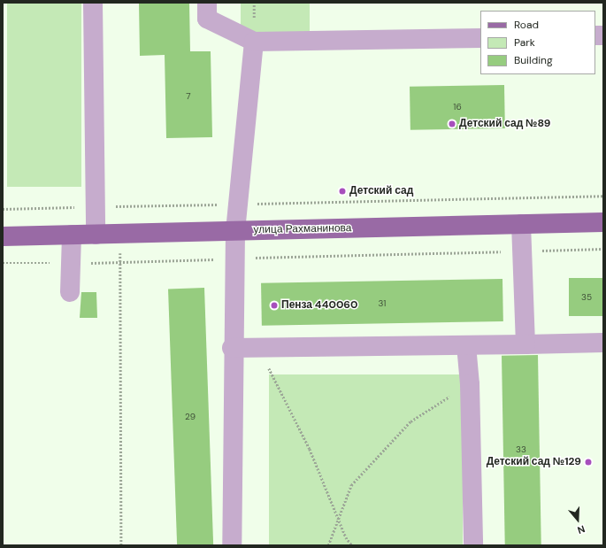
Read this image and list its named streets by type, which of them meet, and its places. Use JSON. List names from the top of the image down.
{
  "streets": {
    "main road": ["улица Рахманинова"]
  },
  "places": [
    "Детский сад №89",
    "Детский сад",
    "Пенза 440060",
    "Детский сад №129"
  ],
  "house_numbers": [
    "7",
    "16",
    "35",
    "31",
    "29",
    "33"
  ],
  "legend": ["Road", "Park", "Building"],
  "north": "bottom"
}
